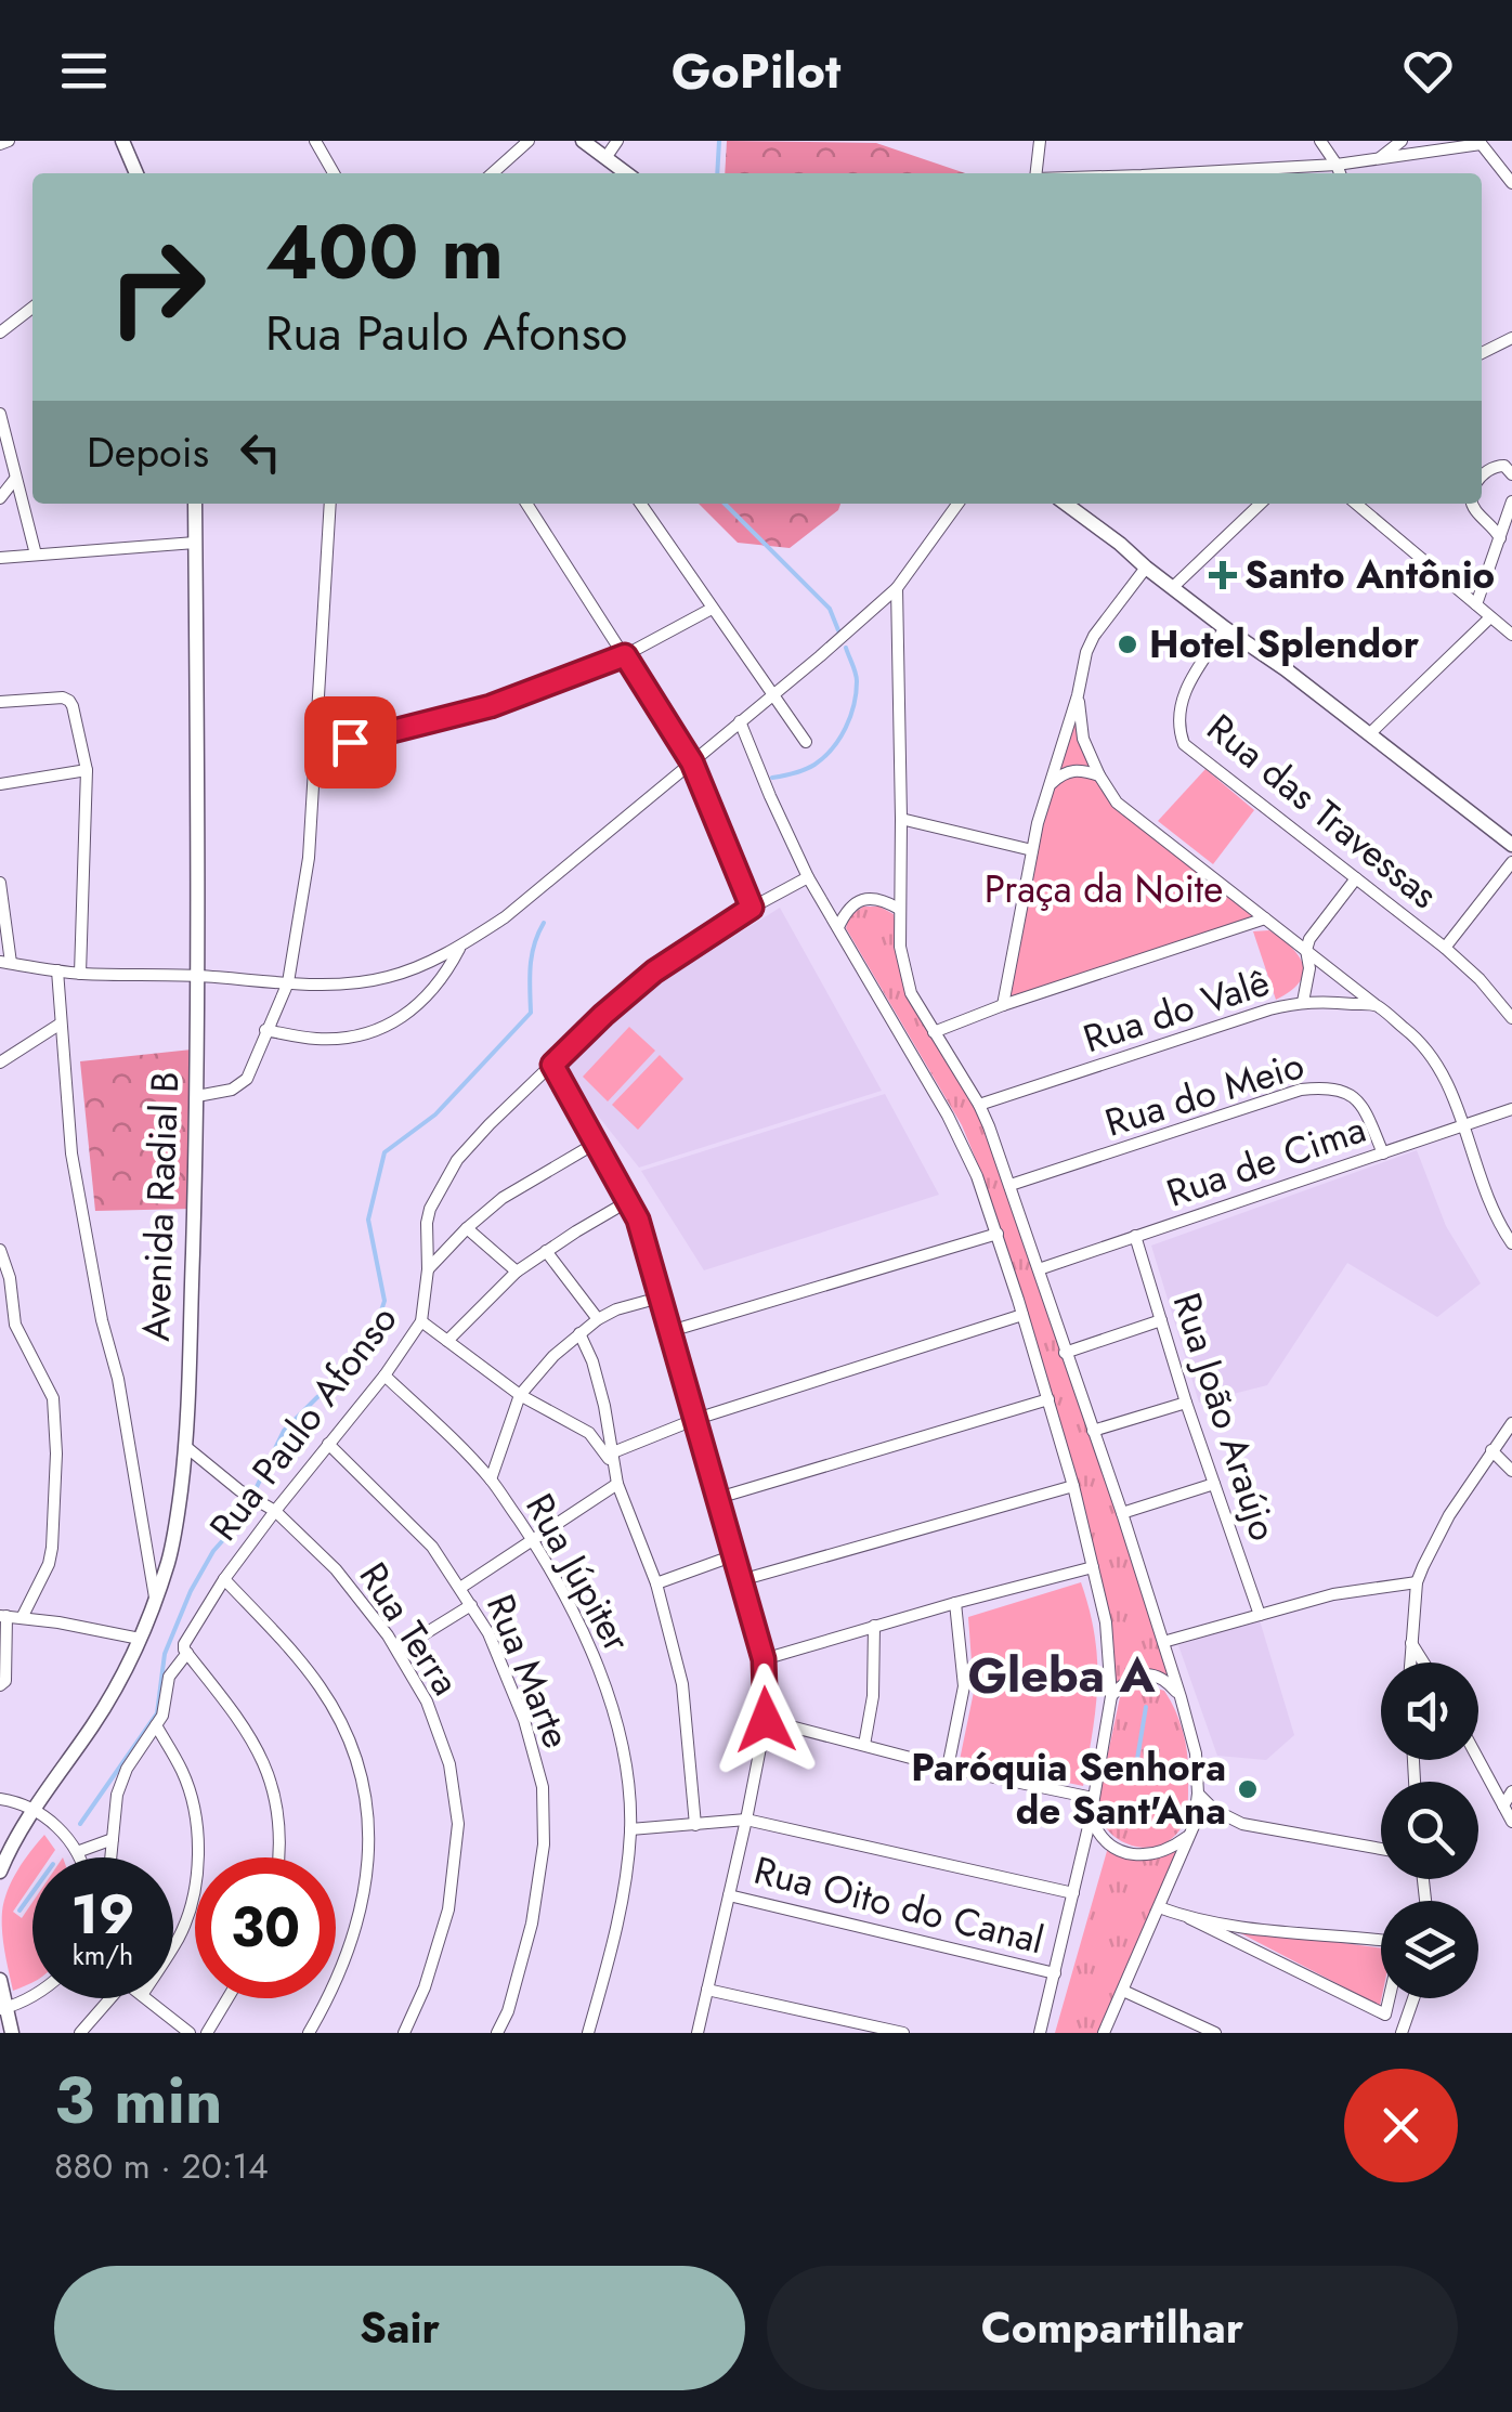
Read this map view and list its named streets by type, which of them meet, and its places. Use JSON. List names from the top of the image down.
{
  "streets": {
    "main road": ["Avenida Radial B"],
    "street": [
      "Rua das Travessas",
      "Rua do Valê",
      "Rua do Meio",
      "Rua de Cima",
      "Rua João Araújo",
      "Rua Paulo Afonso",
      "Rua Júpiter",
      "Rua Terra",
      "Rua Marte",
      "Rua Oito do Canal"
    ]
  },
  "crossings": [
    ["Rua do Meio", "Rua de Cima"],
    ["Rua de Cima", "Rua João Araújo"],
    ["Avenida Radial B", "Rua Terra"],
    ["Rua Paulo Afonso", "Rua Júpiter"],
    ["Rua Paulo Afonso", "Rua Terra"],
    ["Rua Paulo Afonso", "Rua Marte"]
  ],
  "districts": ["Gleba A"],
  "parks": ["Praça da Noite"],
  "places": {
    "health": ["Santo Antônio"],
    "other": ["Hotel Splendor", "Paróquia Senhora de Sant'Ana"]
  },
  "page": {
    "header": "GoPilot",
    "turn": ["400 m", "Rua Paulo Afonso"],
    "then": "Depois",
    "speed": "19 km/h",
    "limit": "30",
    "heading": ["3 min", "880 m · 20:14"],
    "buttons": ["Sair", "Compartilhar"]
  }
}
